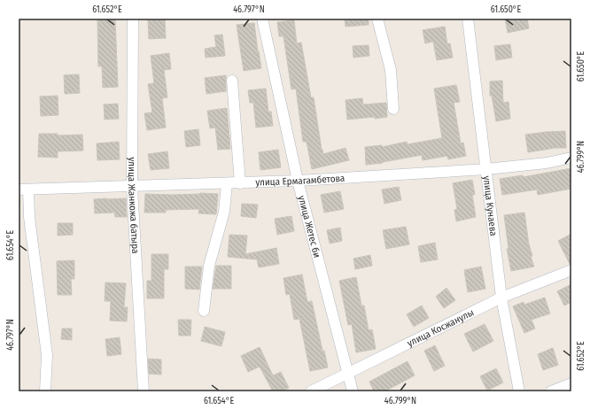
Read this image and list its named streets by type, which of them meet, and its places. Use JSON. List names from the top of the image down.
{
  "streets": {
    "street": [
      "улица Ермагамбетова",
      "улица Жанкожа батыра",
      "улица Кунаева",
      "улица Жетес би",
      "улица Косжанулы"
    ]
  },
  "crossings": [
    ["улица Ермагамбетова", "улица Жанкожа батыра"],
    ["улица Ермагамбетова", "улица Кунаева"],
    ["улица Ермагамбетова", "улица Жетес би"],
    ["улица Кунаева", "улица Косжанулы"],
    ["улица Жетес би", "улица Косжанулы"]
  ],
  "coordinates": [
    "61.652°E",
    "46.797°N",
    "61.650°E",
    "46.799°N",
    "61.654°E"
  ]
}
